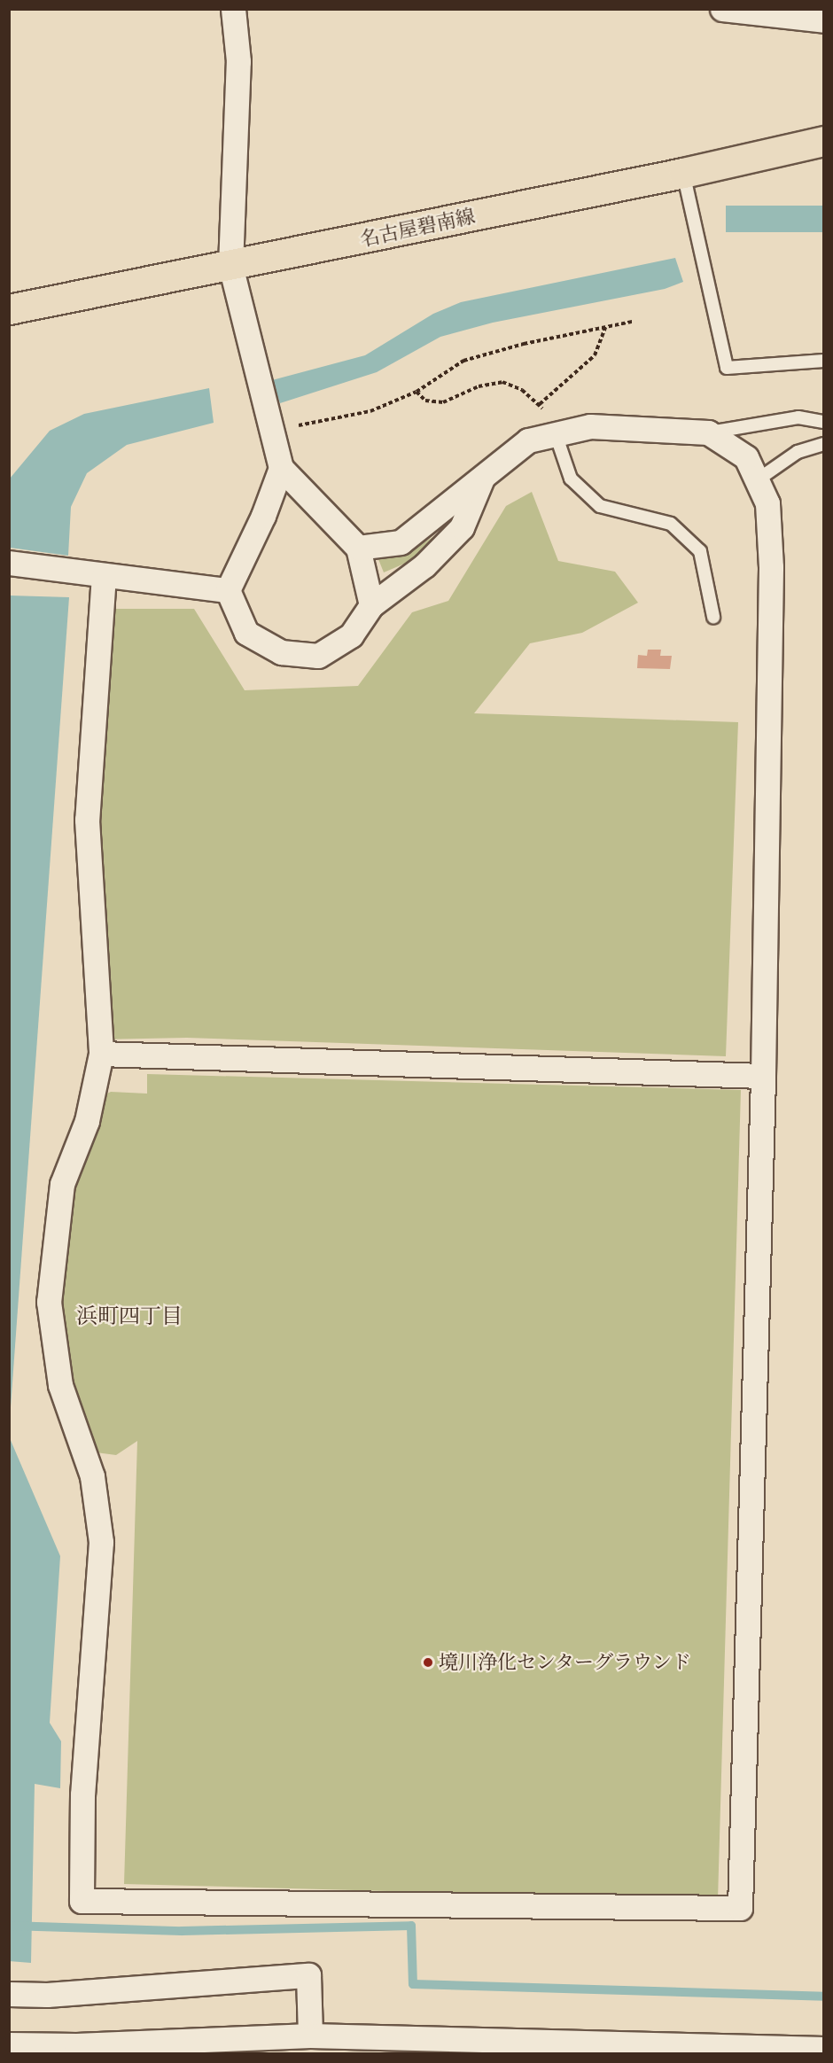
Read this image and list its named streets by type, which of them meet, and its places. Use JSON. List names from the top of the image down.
{
  "streets": {
    "main road": ["名古屋碧南線"]
  },
  "districts": ["浜町四丁目"],
  "places": ["境川浄化センターグラウンド"]
}
